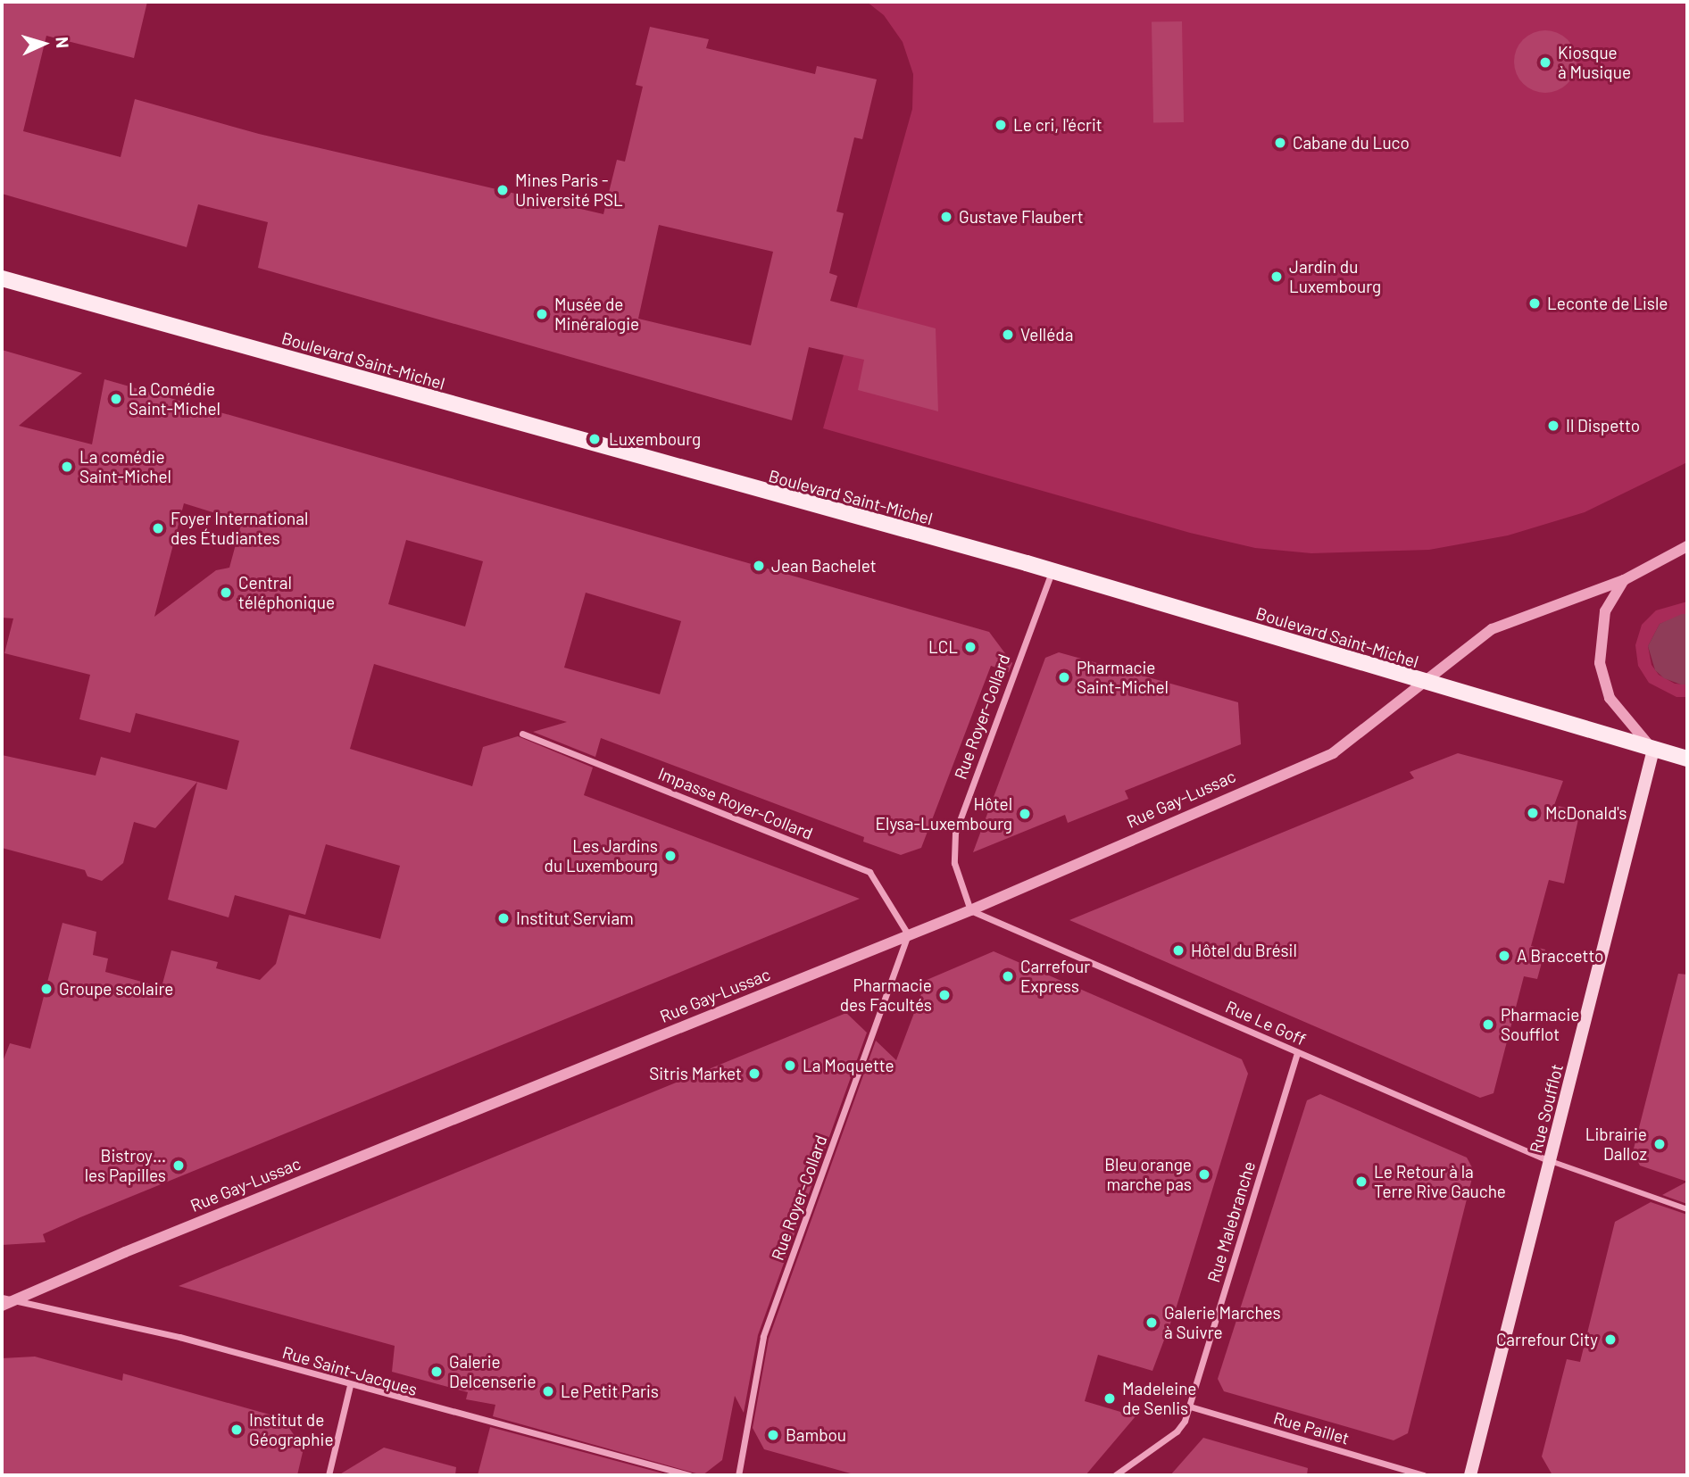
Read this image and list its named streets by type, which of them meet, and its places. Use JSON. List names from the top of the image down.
{
  "streets": {
    "main road": ["Boulevard Saint-Michel", "Rue Soufflot"],
    "street": [
      "Rue Royer-Collard",
      "Rue Gay-Lussac",
      "Impasse Royer-Collard",
      "Rue Le Goff",
      "Rue Malebranche",
      "Rue Saint-Jacques",
      "Rue Paillet"
    ]
  },
  "crossings": [
    ["Boulevard Saint-Michel", "Rue Royer-Collard"],
    ["Boulevard Saint-Michel", "Rue Gay-Lussac"],
    ["Boulevard Saint-Michel", "Rue Soufflot"],
    ["Rue Royer-Collard", "Rue Gay-Lussac"],
    ["Rue Royer-Collard", "Impasse Royer-Collard"],
    ["Rue Royer-Collard", "Rue Le Goff"],
    ["Rue Gay-Lussac", "Impasse Royer-Collard"],
    ["Rue Gay-Lussac", "Rue Le Goff"],
    ["Rue Gay-Lussac", "Rue Saint-Jacques"],
    ["Rue Le Goff", "Rue Soufflot"],
    ["Rue Le Goff", "Rue Malebranche"],
    ["Rue Malebranche", "Rue Paillet"]
  ],
  "places": [
    "Kiosque à Musique",
    "Le cri, l'écrit",
    "Cabane du Luco",
    "Mines Paris - Université PSL",
    "Gustave Flaubert",
    "Jardin du Luxembourg",
    "Leconte de Lisle",
    "Musée de Minéralogie",
    "Velléda",
    "La Comédie Saint-Michel",
    "Il Dispetto",
    "Luxembourg",
    "La comédie Saint-Michel",
    "Foyer International des Étudiantes",
    "Jean Bachelet",
    "Central téléphonique",
    "LCL",
    "Pharmacie Saint-Michel",
    "McDonald's",
    "Hôtel Elysa-Luxembourg",
    "Les Jardins du Luxembourg",
    "Institut Serviam",
    "Hôtel du Brésil",
    "A Braccetto",
    "Carrefour Express",
    "Groupe scolaire",
    "Pharmacie des Facultés",
    "Pharmacie Soufflot",
    "La Moquette",
    "Sitris Market",
    "Librairie Dalloz",
    "Bistroy… les Papilles",
    "Bleu orange marche pas",
    "Le Retour à la Terre Rive Gauche",
    "Galerie Marches à Suivre",
    "Carrefour City",
    "Galerie Delcenserie",
    "Le Petit Paris",
    "Madeleine de Senlis",
    "Institut de Géographie",
    "Bambou"
  ],
  "north": "right"
}
